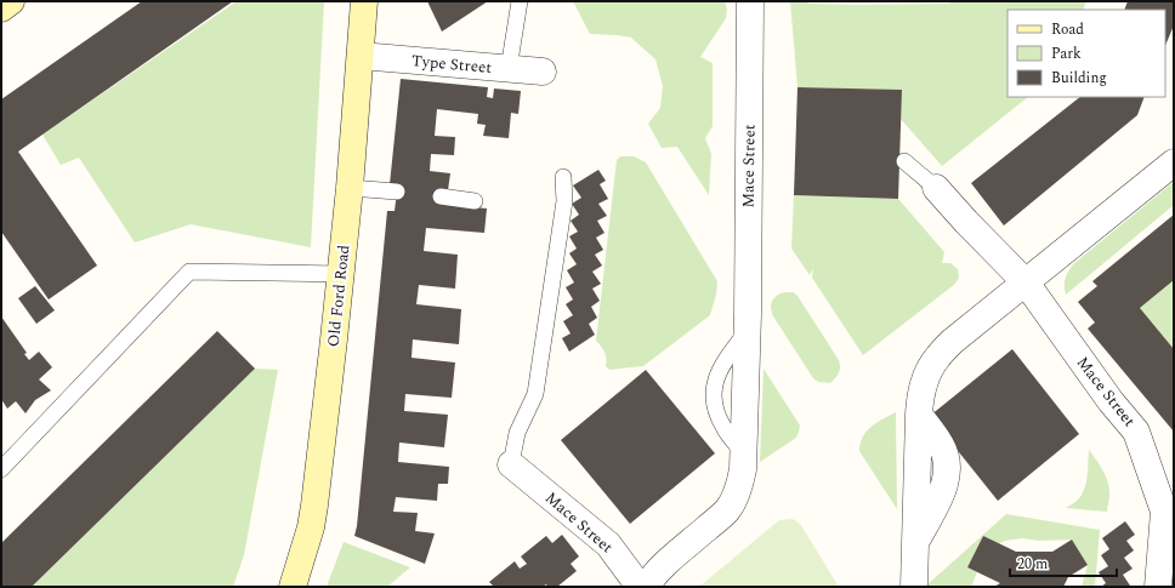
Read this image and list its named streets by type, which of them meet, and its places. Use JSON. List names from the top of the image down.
{
  "streets": {
    "main road": ["Old Ford Road"],
    "street": ["Type Street", "Mace Street"]
  },
  "crossings": [
    ["Type Street", "Old Ford Road"]
  ],
  "legend": ["Road", "Park", "Building"],
  "scale_bar": "20 m"
}
